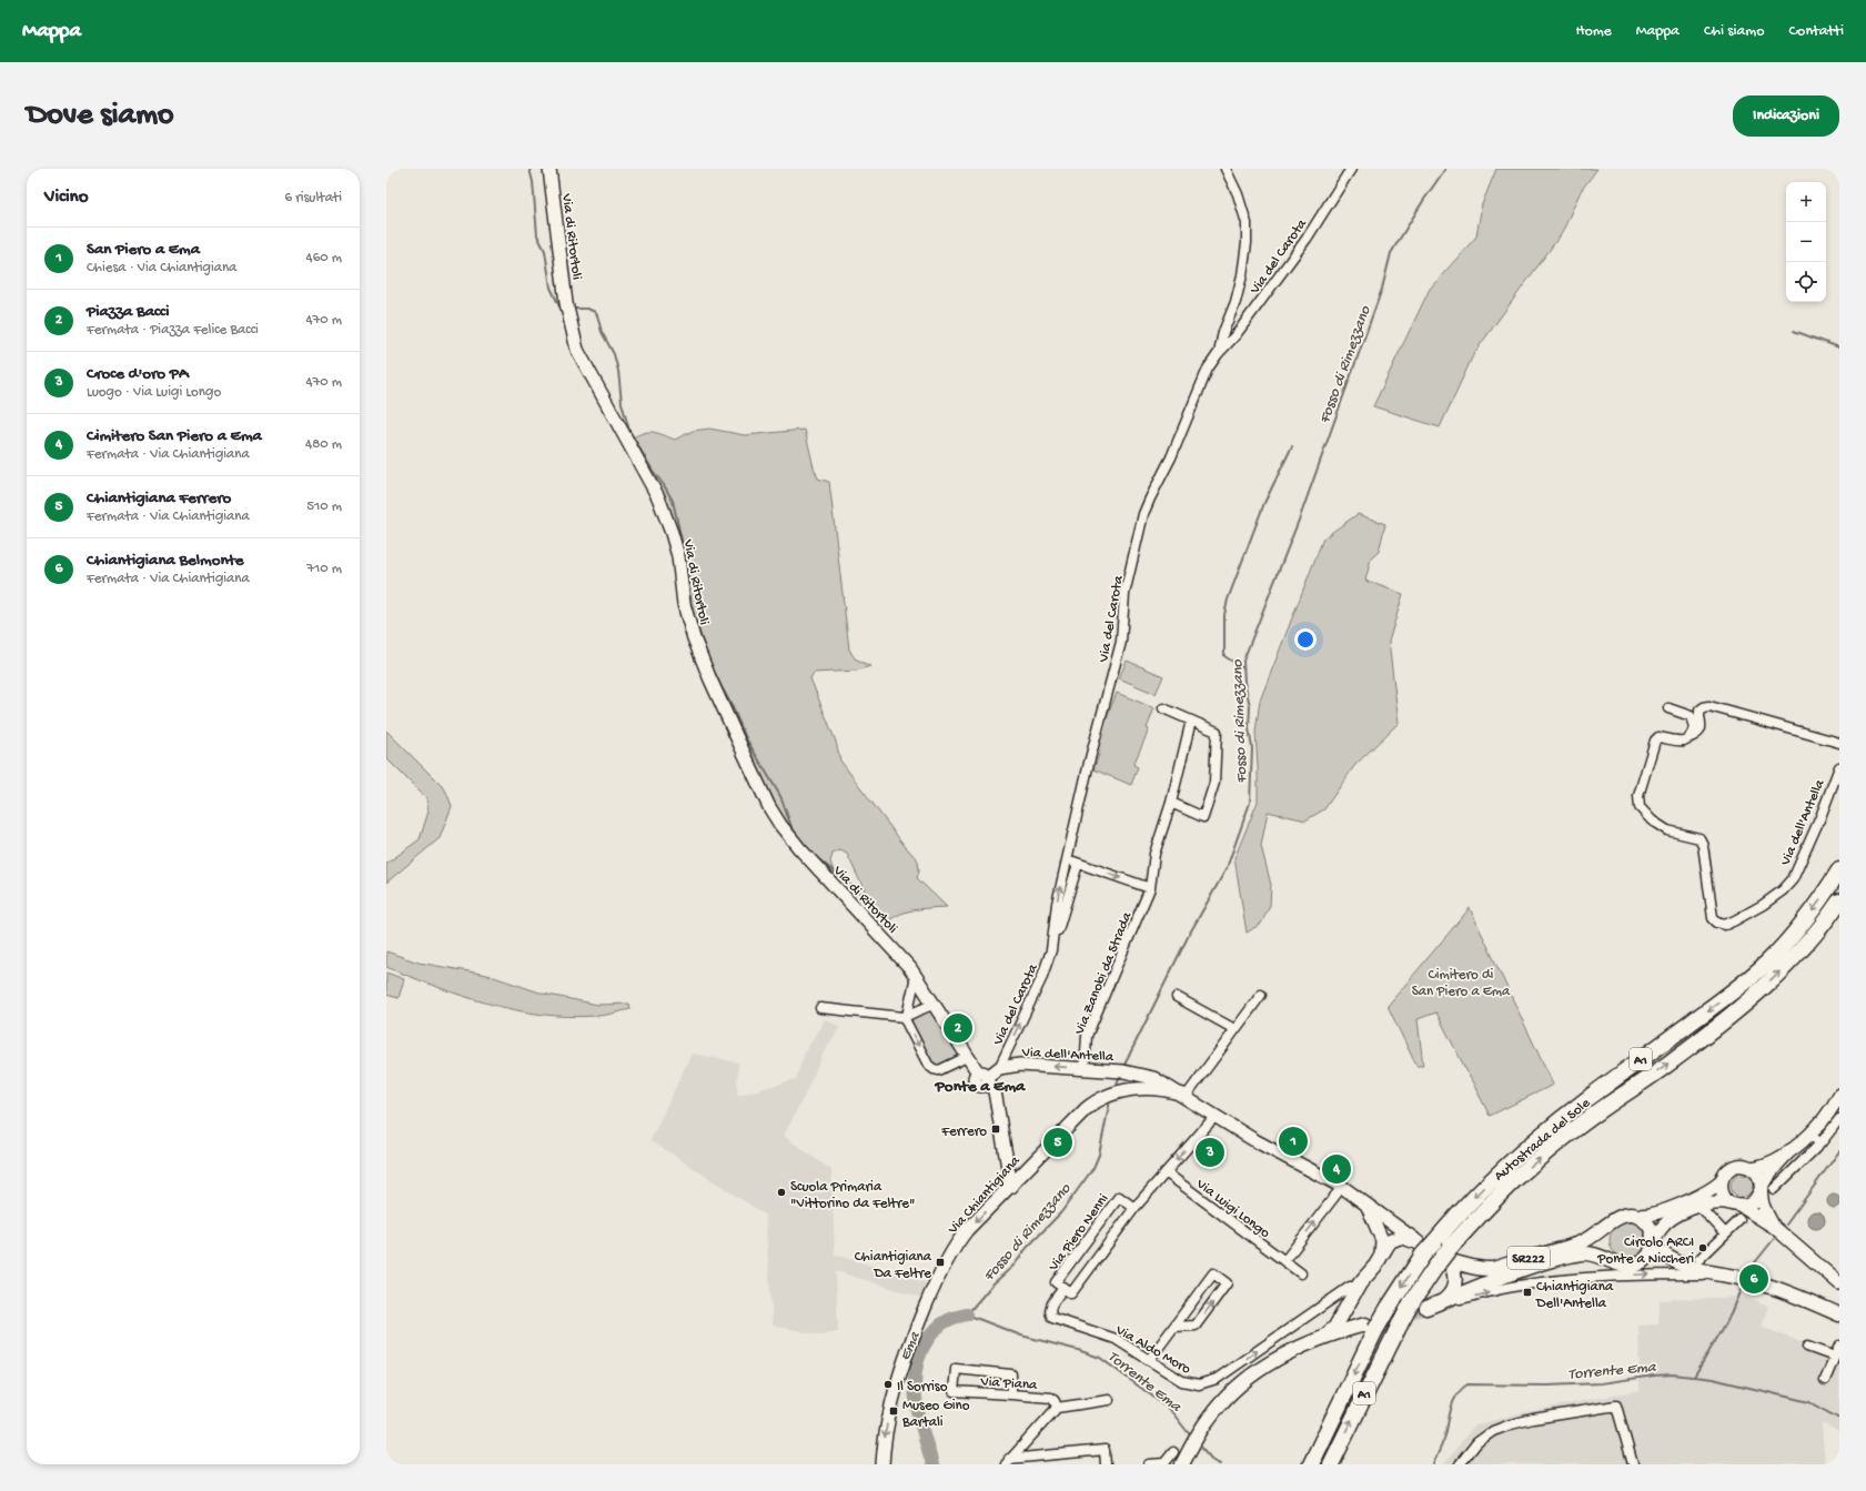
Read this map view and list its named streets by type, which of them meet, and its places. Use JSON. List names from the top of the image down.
{
  "streets": {
    "highway": ["A1", "Autostrada del Sole"],
    "main road": ["SR222"],
    "street": [
      "Via di Ritortoli",
      "Via del Carota",
      "Via dell'Antella",
      "Via Zanobi da Strada",
      "Via Chiantigiana",
      "Via Luigi Longo",
      "Via Piero Nenni",
      "Via Aldo Moro",
      "Via Piana"
    ]
  },
  "crossings": [
    ["Via di Ritortoli", "Via Chiantigiana"],
    ["Via del Carota", "Via dell'Antella"],
    ["Via dell'Antella", "Via Zanobi da Strada"],
    ["Via dell'Antella", "Via Chiantigiana"],
    ["Autostrada del Sole", "Via Chiantigiana"],
    ["Autostrada del Sole", "SR222"],
    ["Via Luigi Longo", "Via Piero Nenni"],
    ["Via Piero Nenni", "Via Aldo Moro"]
  ],
  "one_way": ["Via Aldo Moro"],
  "districts": ["Ponte a Ema"],
  "water": ["Fosso di Rimezzano", "Ema", "Torrente Ema"],
  "parks": ["Cimitero di San Piero a Ema"],
  "places": {
    "transit": [
      "Ferrero",
      "Chiantigiana Da Feltre",
      "Chiantigiana Dell'Antella",
      "Museo Gino Bartali"
    ],
    "other": ["Scuola Primaria \"Vittorino da Feltre\"", "Circolo ARCI Ponte a Niccheri", "Il Sorriso"]
  },
  "page": {
    "header": "Mappa",
    "nav": [
      "Home",
      "Mappa",
      "Chi siamo",
      "Contatti"
    ],
    "buttons": "Indicazioni",
    "title": "Dove siamo",
    "heading": ["Vicino", "6 risultati"],
    "map_buttons": ["+", "−"],
    "list": [
      {
        "mark": "1",
        "name": "San Piero a Ema",
        "note": "Chiesa · Via Chiantigiana",
        "value": "460 m"
      },
      {
        "mark": "2",
        "name": "Piazza Bacci",
        "note": "Fermata · Piazza Felice Bacci",
        "value": "470 m"
      },
      {
        "mark": "3",
        "name": "Croce d'oro PA",
        "note": "Luogo · Via Luigi Longo",
        "value": "470 m"
      },
      {
        "mark": "4",
        "name": "Cimitero San Piero a Ema",
        "note": "Fermata · Via Chiantigiana",
        "value": "480 m"
      },
      {
        "mark": "5",
        "name": "Chiantigiana Ferrero",
        "note": "Fermata · Via Chiantigiana",
        "value": "510 m"
      },
      {
        "mark": "6",
        "name": "Chiantigiana Belmonte",
        "note": "Fermata · Via Chiantigiana",
        "value": "710 m"
      }
    ],
    "pins": [
      "2",
      "1",
      "5",
      "3",
      "4",
      "6"
    ]
  }
}
